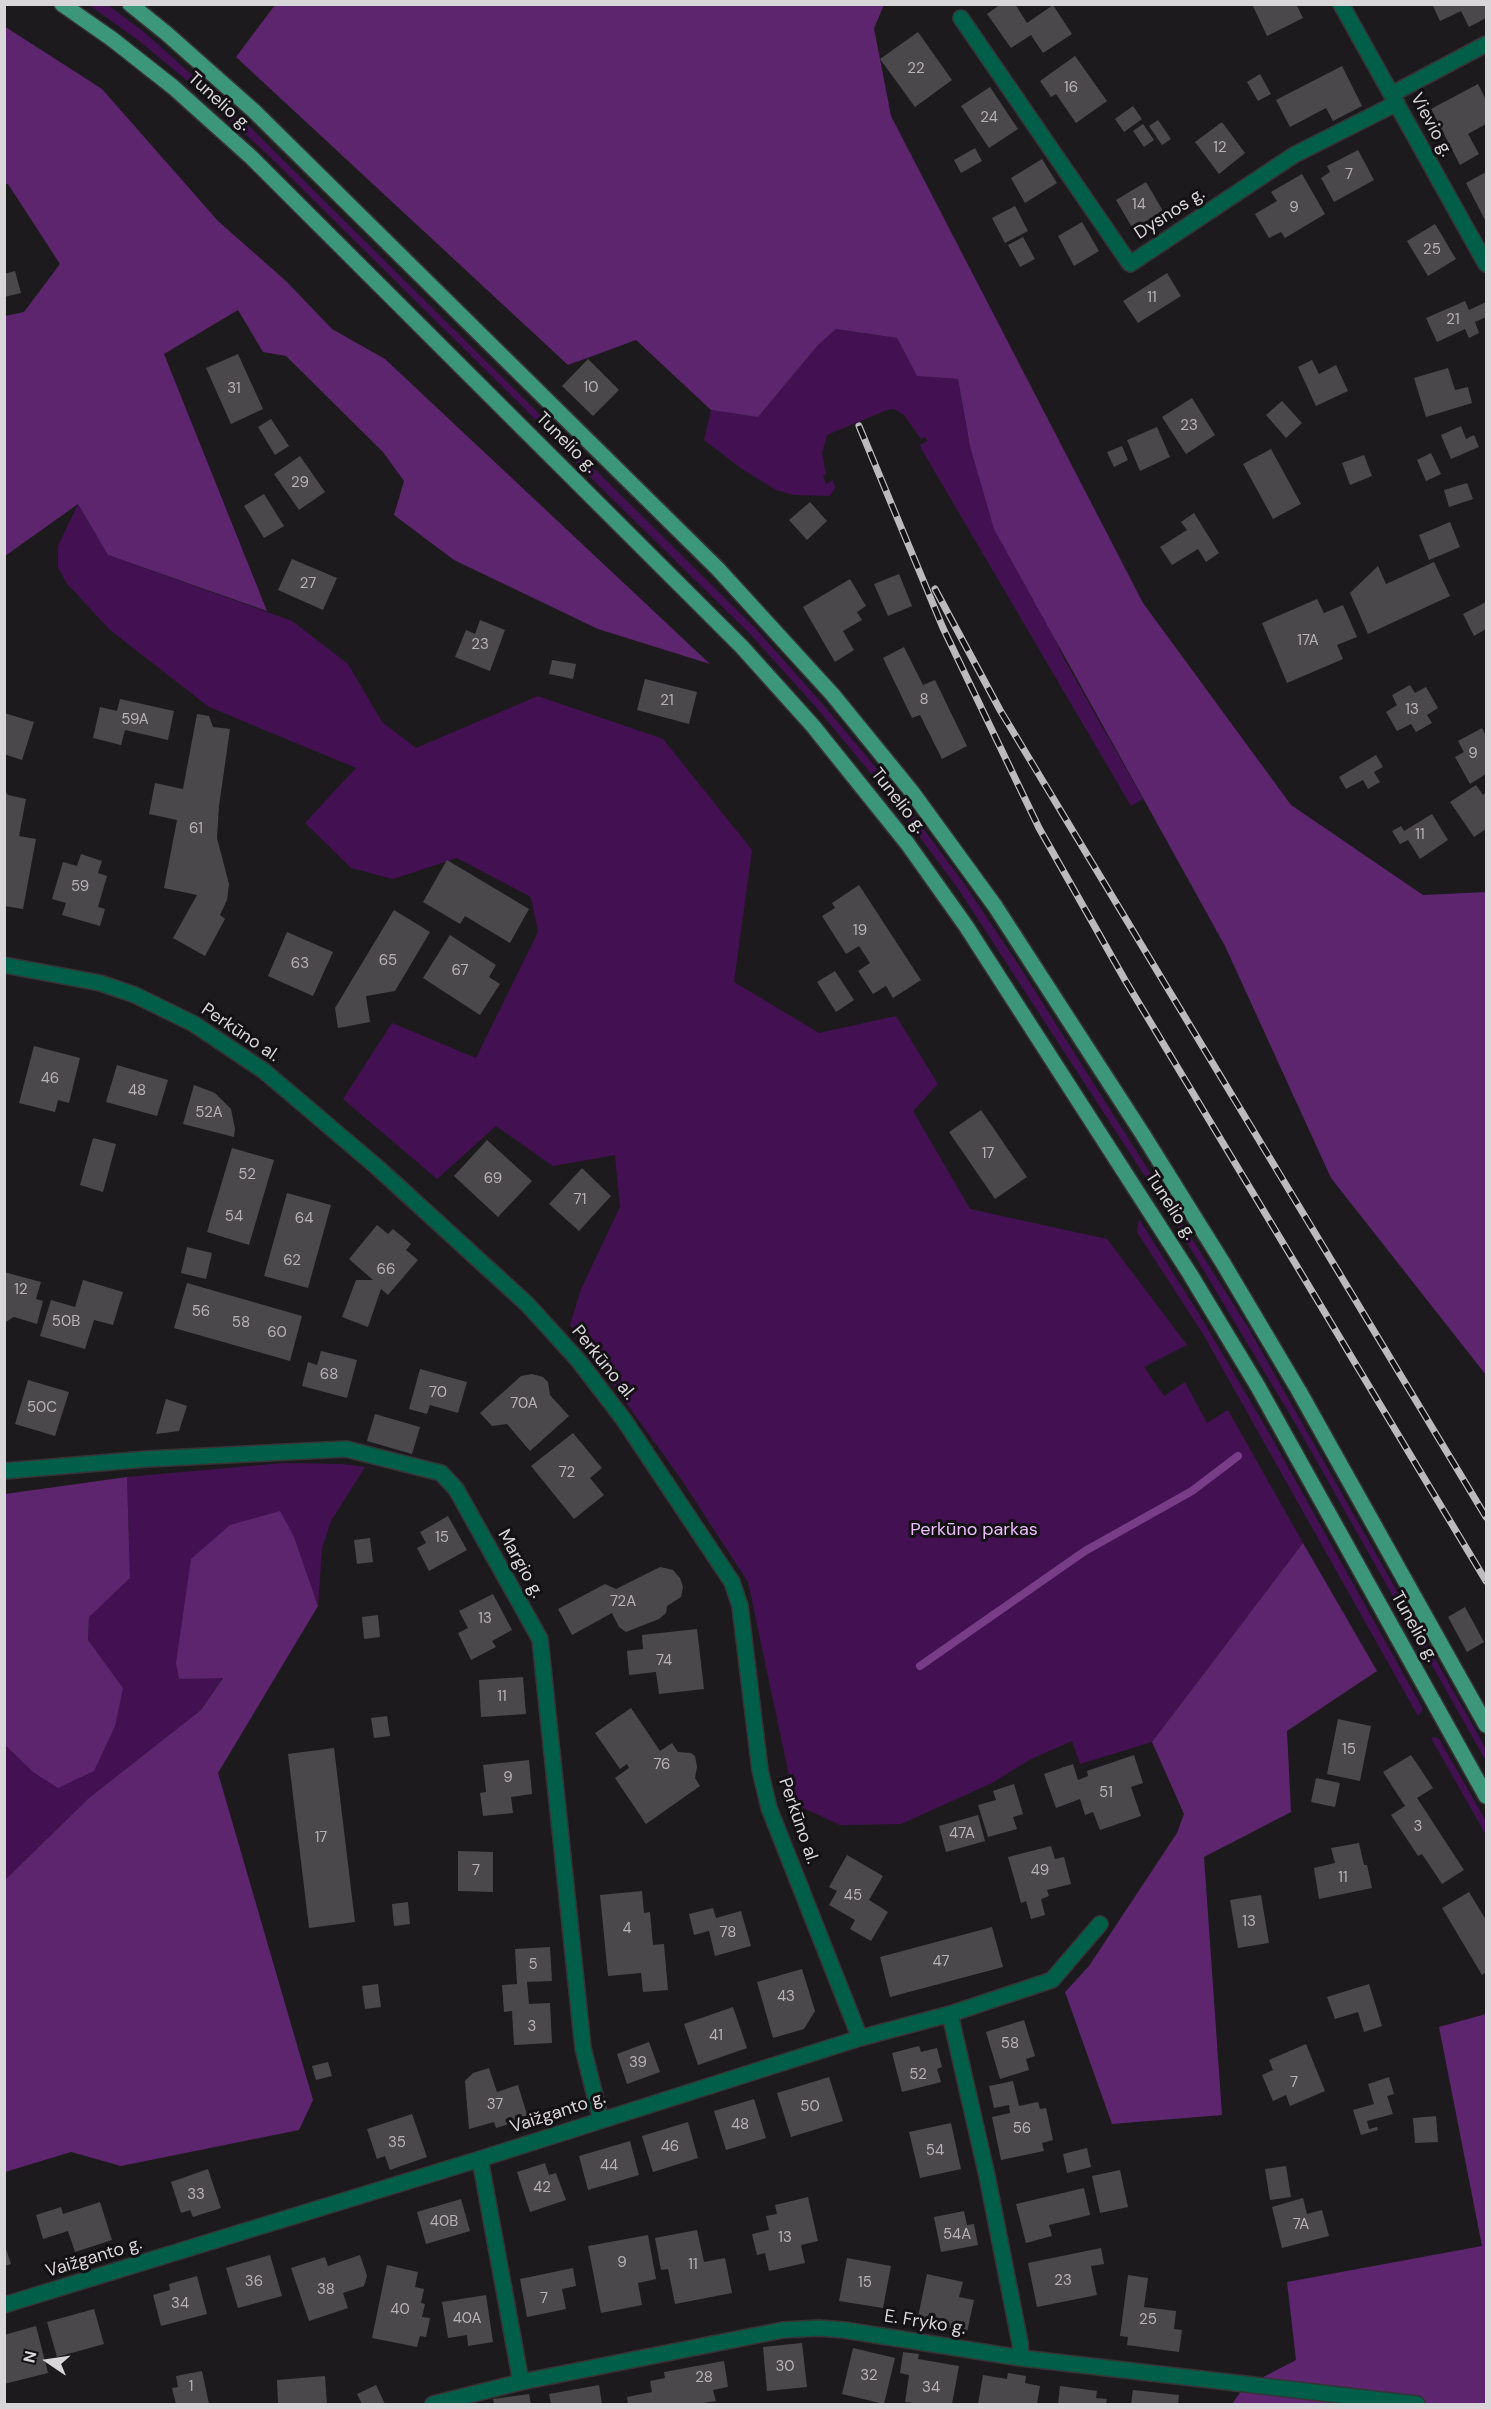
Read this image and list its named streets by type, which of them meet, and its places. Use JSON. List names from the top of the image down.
{
  "streets": {
    "main road": ["Tunelio g."],
    "street": [
      "Vievio g.",
      "Dysnos g.",
      "Perkūno al.",
      "Margio g.",
      "Vaižganto g.",
      "E. Fryko g."
    ]
  },
  "crossings": [
    ["Vievio g.", "Dysnos g."],
    ["Perkūno al.", "Vaižganto g."],
    ["Margio g.", "Vaižganto g."]
  ],
  "parks": ["Perkūno parkas"],
  "house_numbers": [
    "22",
    "16",
    "24",
    "12",
    "7",
    "14",
    "9",
    "25",
    "11",
    "21",
    "10",
    "31",
    "23",
    "29",
    "27",
    "17A",
    "23",
    "8",
    "21",
    "13",
    "59A",
    "9",
    "61",
    "11",
    "59",
    "19",
    "65",
    "63",
    "67",
    "46",
    "48",
    "52A",
    "17",
    "52",
    "69",
    "71",
    "54",
    "64",
    "62",
    "66",
    "12",
    "56",
    "50B",
    "58",
    "60",
    "68",
    "70",
    "70A",
    "50C",
    "72",
    "15",
    "72A",
    "13",
    "74",
    "11",
    "15",
    "76",
    "9",
    "51",
    "3",
    "47A",
    "17",
    "7",
    "49",
    "11",
    "45",
    "13",
    "4",
    "78",
    "47",
    "5",
    "43",
    "3",
    "41",
    "58",
    "39",
    "52",
    "7",
    "37",
    "50",
    "48",
    "56",
    "35",
    "46",
    "54",
    "44",
    "42",
    "33",
    "40B",
    "7A",
    "54A",
    "13",
    "9",
    "11",
    "23",
    "36",
    "15",
    "38",
    "7",
    "34",
    "40",
    "40A",
    "25",
    "30",
    "32",
    "28",
    "1",
    "34"
  ],
  "north": "left"
}
